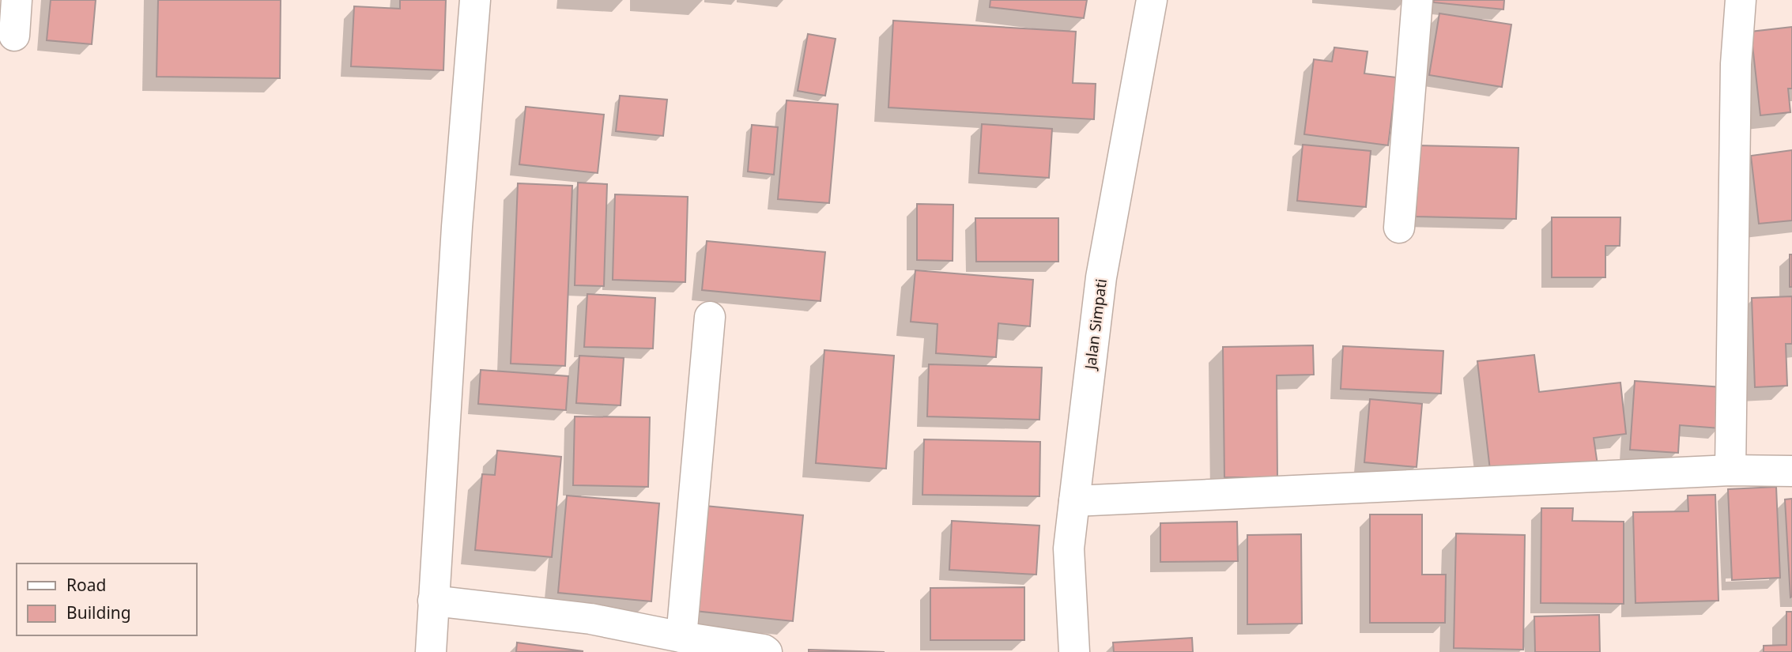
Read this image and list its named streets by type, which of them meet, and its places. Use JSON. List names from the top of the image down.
{
  "streets": {
    "street": ["Jalan Simpati"]
  },
  "legend": ["Road", "Building"]
}
